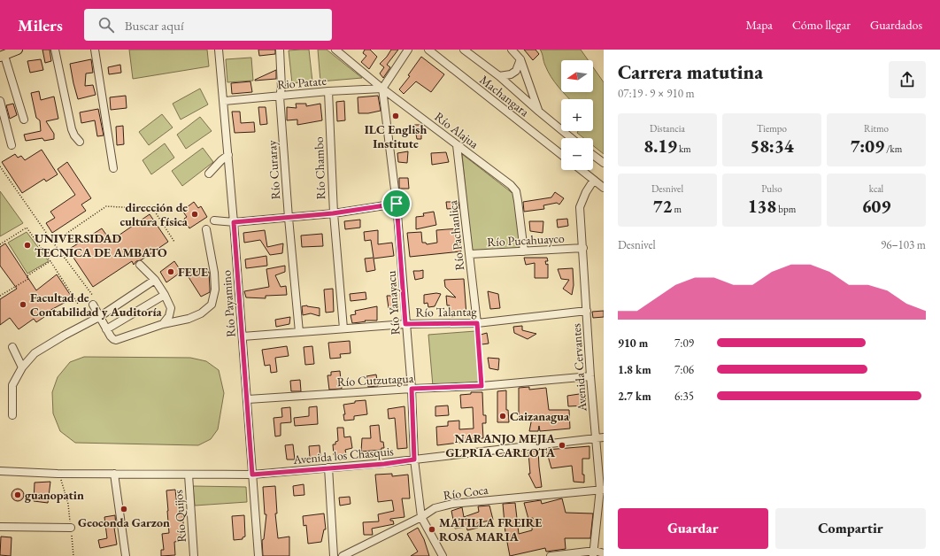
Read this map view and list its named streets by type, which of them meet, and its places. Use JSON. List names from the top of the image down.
{
  "streets": {
    "street": [
      "Rio Patate",
      "Machangara",
      "Río Alajua",
      "Río Chambo",
      "Río Curaray",
      "Río Pachanlica",
      "Río Pucahuayco",
      "Río Yanayacu",
      "Río Payamino",
      "Río Talantag",
      "Avenida Cervantes",
      "Río Cutzutagua",
      "Avenida los Chasquis",
      "Río Coca",
      "Río Quijos"
    ]
  },
  "crossings": [
    ["Rio Patate", "Río Alajua"],
    ["Rio Patate", "Río Chambo"],
    ["Rio Patate", "Río Curaray"],
    ["Rio Patate", "Río Yanayacu"],
    ["Rio Patate", "Río Payamino"],
    ["Río Alajua", "Río Pachanlica"],
    ["Río Alajua", "Río Pucahuayco"],
    ["Río Alajua", "Río Yanayacu"],
    ["Río Chambo", "Río Talantag"],
    ["Río Curaray", "Río Talantag"],
    ["Río Pachanlica", "Río Pucahuayco"],
    ["Río Pachanlica", "Río Talantag"],
    ["Río Pucahuayco", "Avenida Cervantes"],
    ["Río Yanayacu", "Río Talantag"],
    ["Río Yanayacu", "Río Cutzutagua"],
    ["Río Yanayacu", "Avenida los Chasquis"],
    ["Río Yanayacu", "Río Coca"],
    ["Río Payamino", "Río Talantag"],
    ["Río Payamino", "Río Cutzutagua"],
    ["Río Payamino", "Avenida los Chasquis"],
    ["Río Talantag", "Avenida Cervantes"],
    ["Avenida Cervantes", "Río Cutzutagua"],
    ["Avenida Cervantes", "Avenida los Chasquis"],
    ["Avenida Cervantes", "Río Coca"],
    ["Avenida los Chasquis", "Río Quijos"]
  ],
  "places": [
    "ILC English Institute",
    "dirección de cultura física",
    "UNIVERSIDAD TECNICA DE AMBATO",
    "FEUE",
    "Facultad de Contabilidad y Auditoría",
    "Caizanagua",
    "NARANJO MEJIA GLPRIA CARLOTA",
    "guanopatin",
    "Geoconda Garzon",
    "MATILLA FREIRE ROSA MARIA"
  ],
  "north": "left",
  "page": {
    "header": "Milers",
    "search": "Buscar aquí",
    "nav": ["Mapa", "Cómo llegar", "Guardados"],
    "heading": ["Carrera matutina", "07:19 · 9 × 910 m"],
    "map_buttons": ["+", "−"],
    "stats": [
      ["Distancia", "8.19 km"],
      ["Tiempo", "58:34"],
      ["Ritmo", "7:09 /km"],
      ["Desnivel", "72 m"],
      ["Pulso", "138 bpm"],
      ["kcal", "609"]
    ],
    "chart": ["Desnivel", "96–103 m"],
    "list": [
      {
        "name": "910 m",
        "note": "7:09"
      },
      {
        "name": "1.8 km",
        "note": "7:06"
      },
      {
        "name": "2.7 km",
        "note": "6:35"
      }
    ],
    "buttons": ["Guardar", "Compartir"]
  }
}
